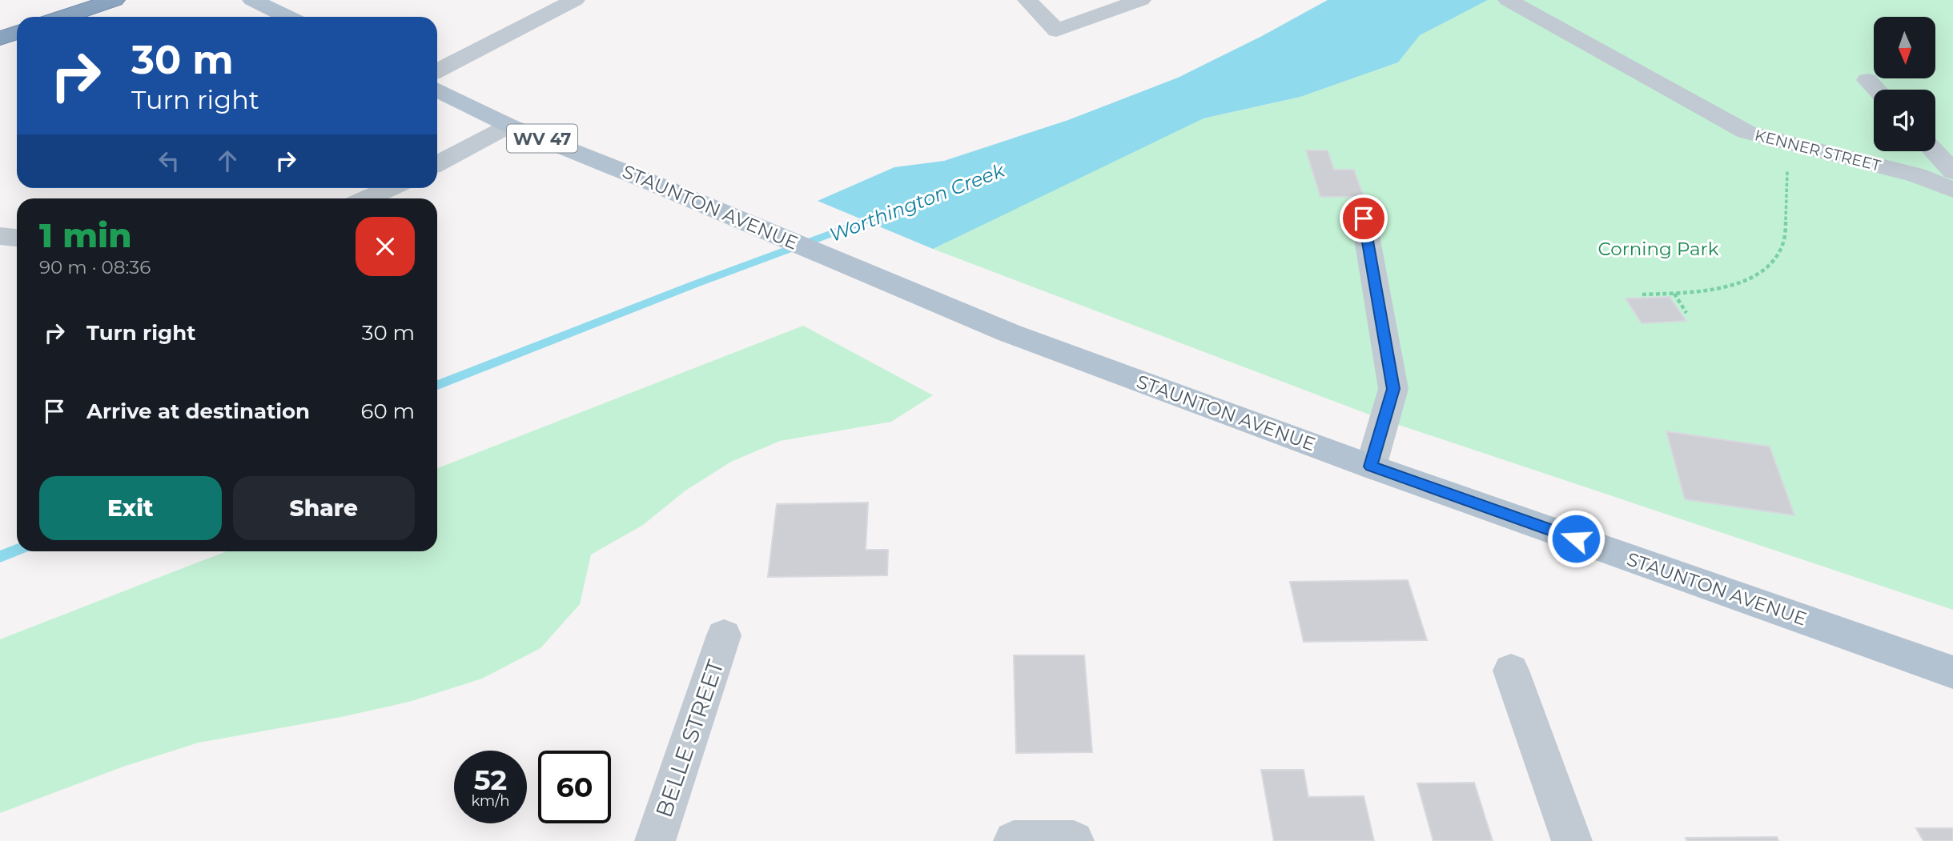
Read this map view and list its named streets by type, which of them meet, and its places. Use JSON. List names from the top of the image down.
{
  "streets": {
    "main road": ["WV 47", "STAUNTON AVENUE"],
    "street": ["KENNER STREET", "BELLE STREET"]
  },
  "water": ["Worthington Creek"],
  "parks": ["Corning Park"],
  "north": "bottom",
  "page": {
    "turn": ["30 m", "Turn right"],
    "heading": ["1 min", "90 m · 08:36"],
    "list": [
      {
        "name": "Turn right",
        "value": "30 m"
      },
      {
        "name": "Arrive at destination",
        "value": "60 m"
      }
    ],
    "buttons": ["Exit", "Share"],
    "speed": "52 km/h",
    "limit": "60"
  }
}
